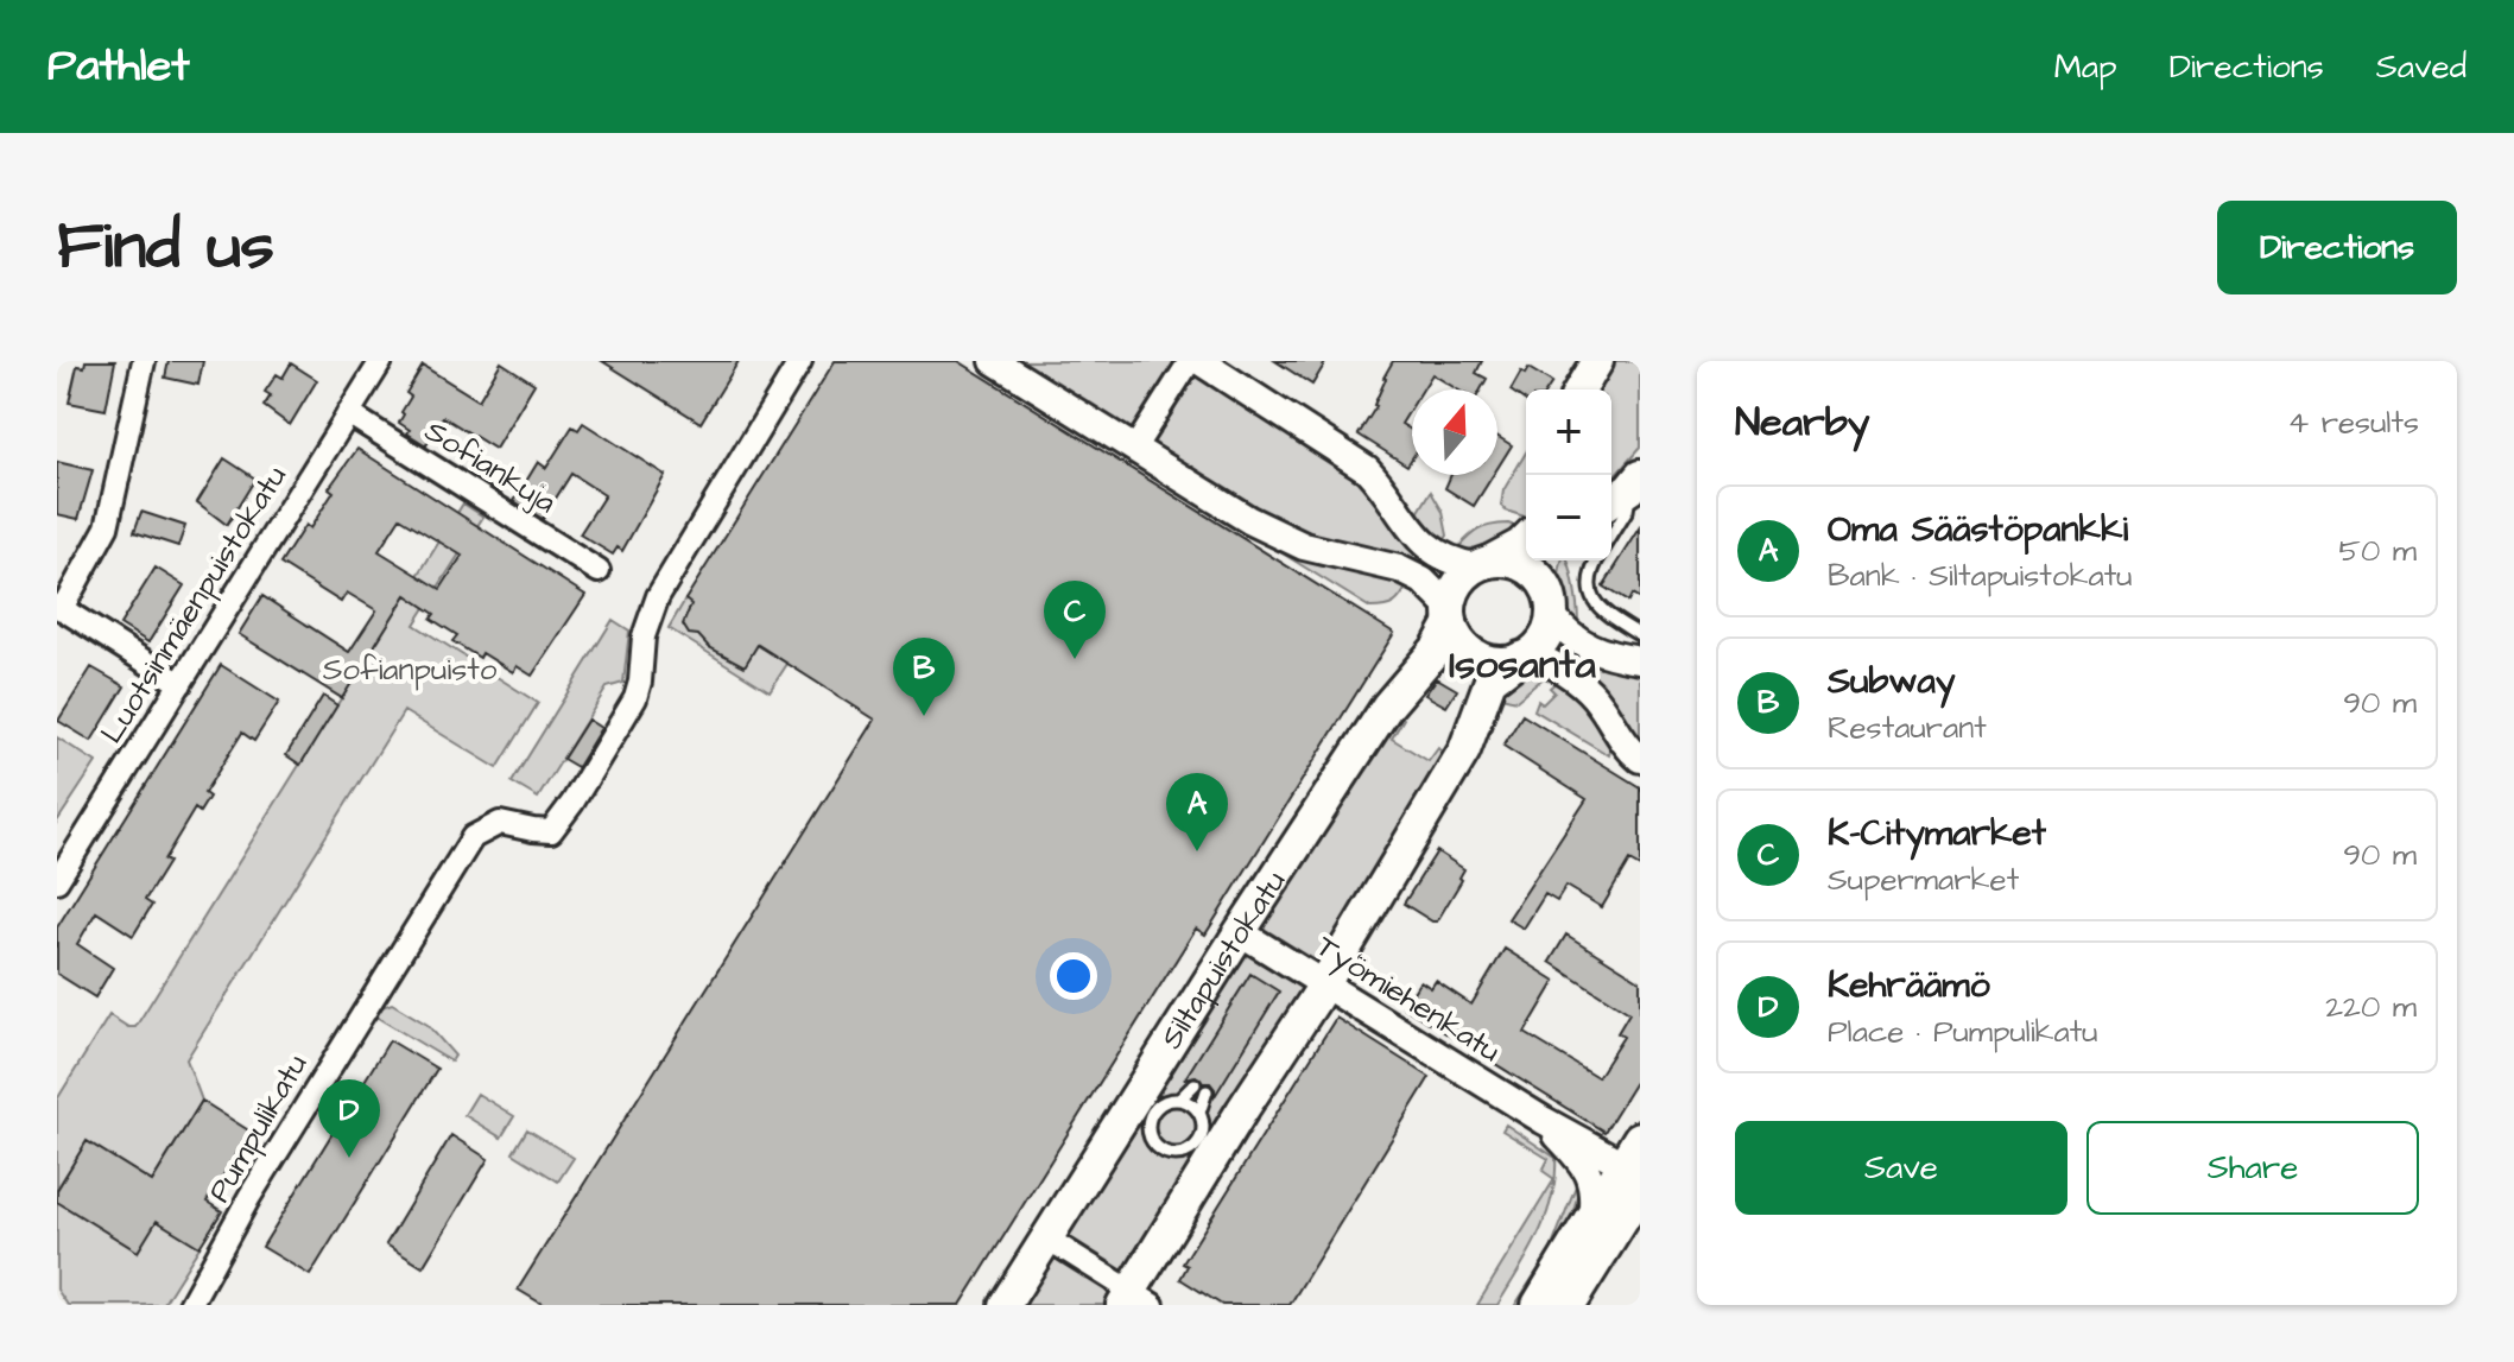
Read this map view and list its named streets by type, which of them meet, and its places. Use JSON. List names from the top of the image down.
{
  "streets": {
    "main road": ["Siltapuistokatu"],
    "street": [
      "Sofiankuja",
      "Luotsinmäenpuistokatu",
      "Työmiehenkatu",
      "Pumpulikatu"
    ]
  },
  "crossings": [
    ["Sofiankuja", "Luotsinmäenpuistokatu"],
    ["Siltapuistokatu", "Työmiehenkatu"]
  ],
  "districts": ["Isosanta"],
  "parks": ["Sofianpuisto"],
  "north": "top",
  "page": {
    "header": "Pathlet",
    "nav": ["Map", "Directions", "Saved"],
    "title": "Find us",
    "buttons": [
      "Directions",
      ["Save", "Share"]
    ],
    "heading": ["Nearby", "4 results"],
    "map_buttons": ["+", "−"],
    "list": [
      {
        "mark": "A",
        "name": "Oma Säästöpankki",
        "note": "Bank · Siltapuistokatu",
        "value": "50 m"
      },
      {
        "mark": "B",
        "name": "Subway",
        "note": "Restaurant",
        "value": "90 m"
      },
      {
        "mark": "C",
        "name": "K-Citymarket",
        "note": "Supermarket",
        "value": "90 m"
      },
      {
        "mark": "D",
        "name": "Kehräämö",
        "note": "Place · Pumpulikatu",
        "value": "220 m"
      }
    ],
    "pins": [
      "C",
      "B",
      "A",
      "D"
    ]
  }
}
